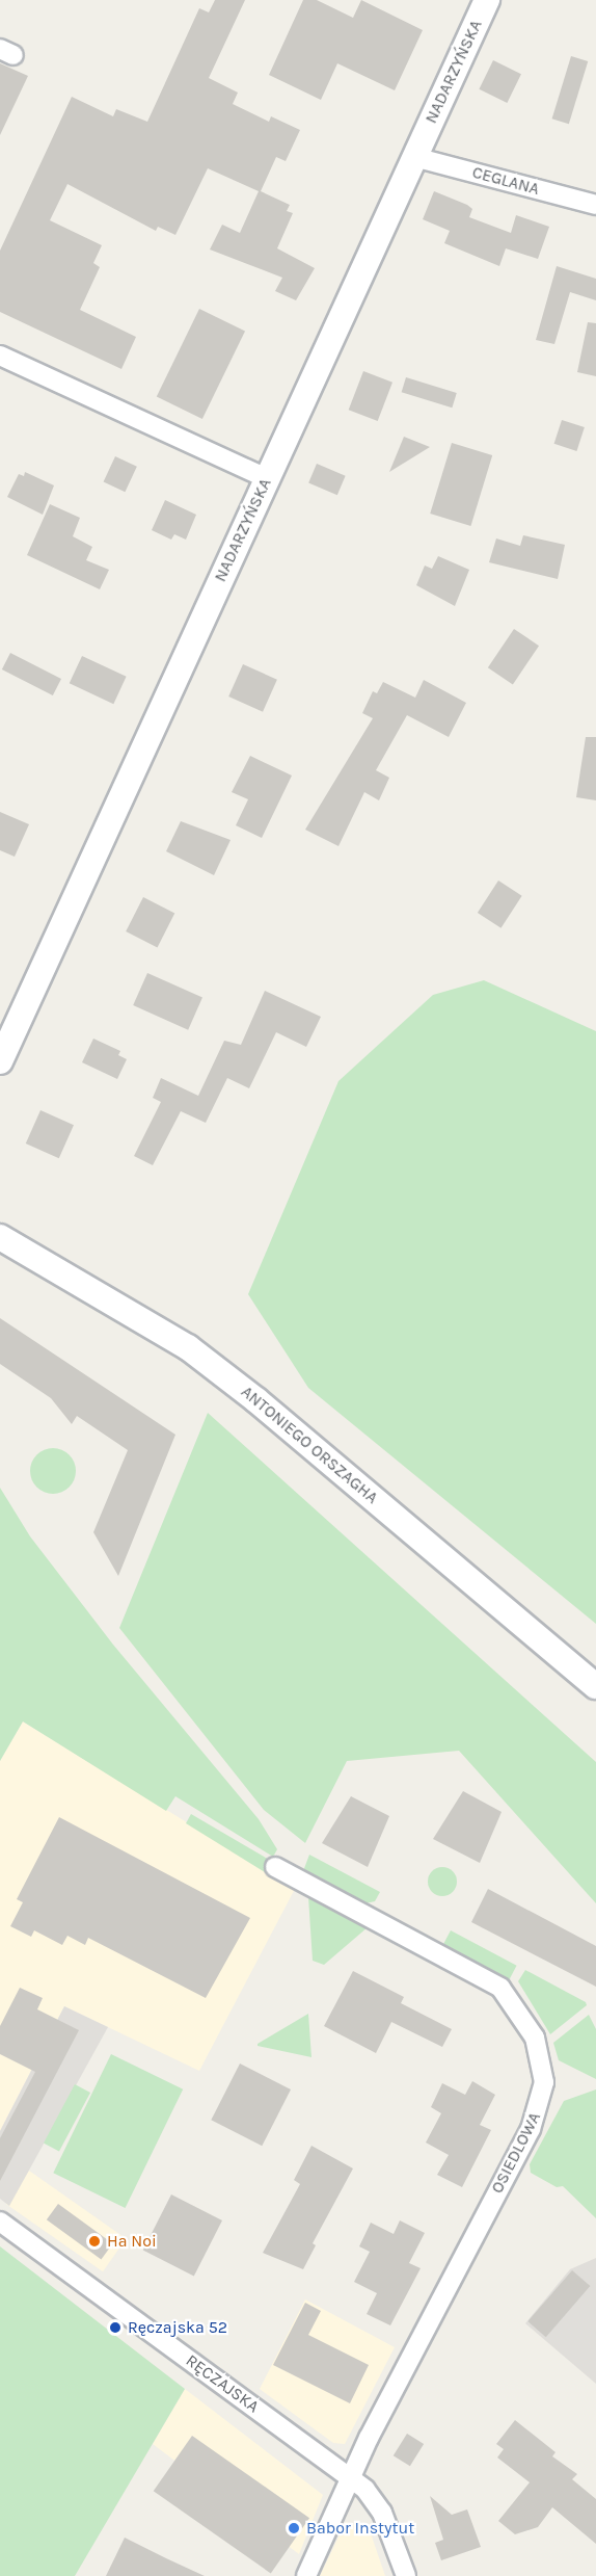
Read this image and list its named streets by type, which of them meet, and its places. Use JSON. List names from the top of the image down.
{
  "streets": {
    "main road": ["NADARZYŃSKA", "ANTONIEGO ORSZAGHA"],
    "street": ["CEGLANA", "OSIEDLOWA", "RĘCZAJSKA"]
  },
  "crossings": [
    ["NADARZYŃSKA", "CEGLANA"],
    ["OSIEDLOWA", "RĘCZAJSKA"]
  ],
  "places": ["Ha Noi", "Ręczajska 52", "Babor Instytut"]
}
